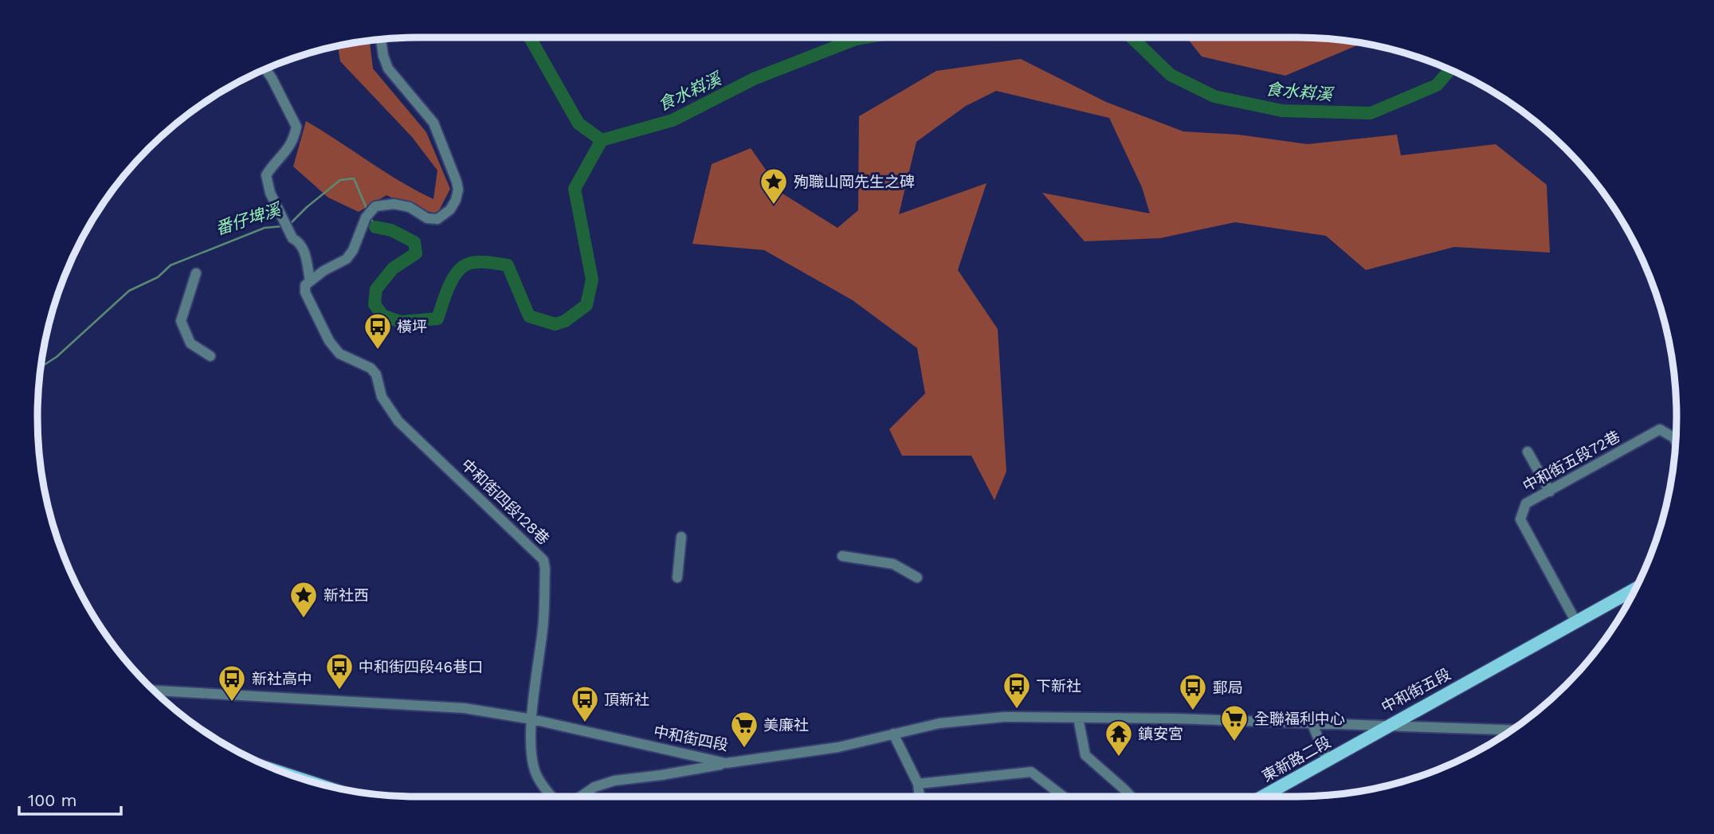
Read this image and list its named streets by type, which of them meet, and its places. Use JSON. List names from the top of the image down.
{
  "streets": {
    "main road": ["中和街五段", "東新路二段"],
    "street": ["中和街五段72巷", "中和街四段128巷", "中和街四段"]
  },
  "crossings": [
    ["中和街五段72巷", "中和街五段"],
    ["中和街四段128巷", "中和街四段"],
    ["中和街五段", "中和街四段"],
    ["中和街五段", "東新路二段"]
  ],
  "water": ["食水嵙溪", "番仔埤溪"],
  "places": {
    "place": ["殉職山岡先生之碑", "新社西"],
    "bus stop": [
      "橫坪",
      "中和街四段46巷口",
      "新社高中",
      "下新社",
      "郵局",
      "頂新社"
    ],
    "supermarket": ["全聯福利中心", "美廉社"],
    "temple": ["鎮安宮"]
  },
  "scale_bar": "100 m"
}
